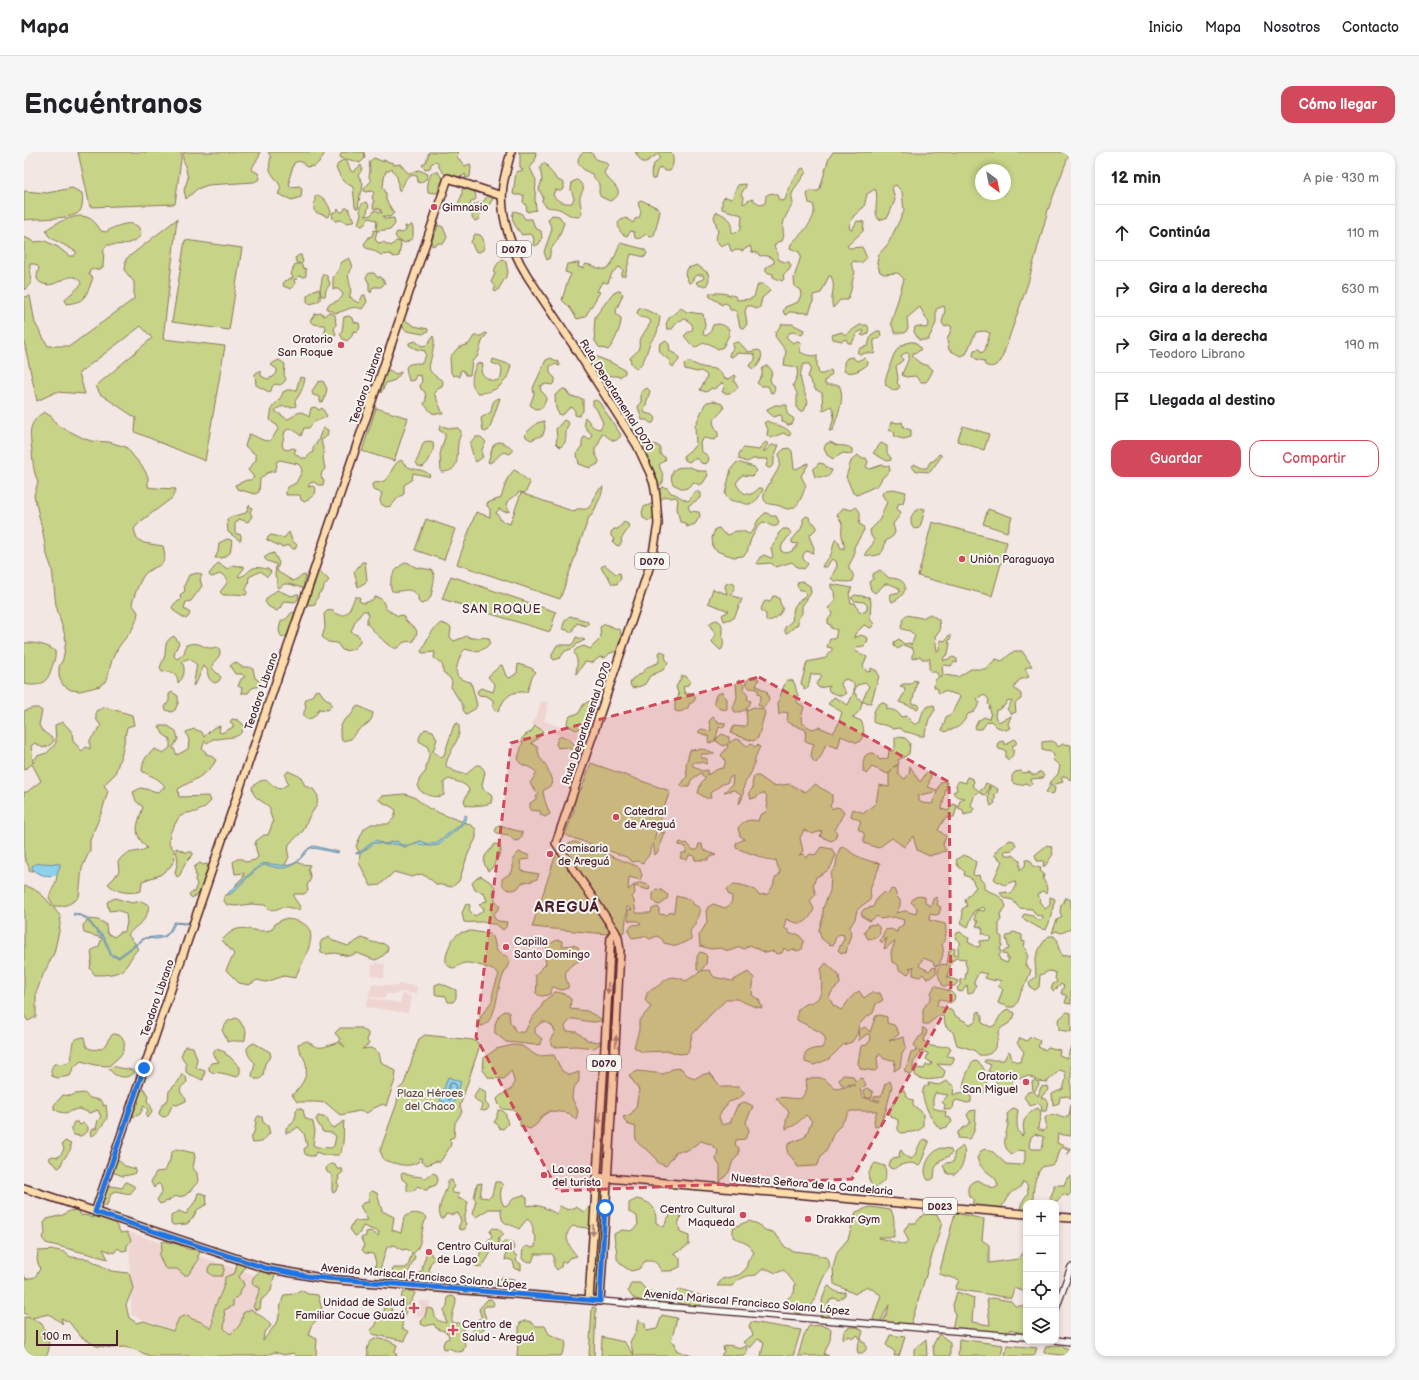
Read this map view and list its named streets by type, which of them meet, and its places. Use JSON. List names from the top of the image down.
{
  "streets": {
    "main road": [
      "D070",
      "Teodoro Librano",
      "Ruta Departamental D070",
      "Nuestra Señora de la Candelaria",
      "D023",
      "Avenida Mariscal Francisco Solano López"
    ]
  },
  "crossings": [
    ["D070", "Ruta Departamental D070"],
    ["D070", "Nuestra Señora de la Candelaria"],
    ["Teodoro Librano", "Ruta Departamental D070"],
    ["Teodoro Librano", "Avenida Mariscal Francisco Solano López"]
  ],
  "districts": ["SAN ROQUE", "AREGUÁ"],
  "parks": ["Plaza Héroes del Chaco"],
  "places": {
    "other": [
      "Gimnasio",
      "Oratorio San Roque",
      "Unión Paraguaya",
      "Catedral de Areguá",
      "Comisaria de Areguá",
      "Capilla Santo Domingo",
      "Oratorio San Miguel",
      "La casa del turista",
      "Centro Cultural Maqueda",
      "Drakkar Gym",
      "Centro Cultural de Lago"
    ],
    "health": ["Unidad de Salud Familiar Cocue Guazú", "Centro de Salud - Areguá"]
  },
  "scale_bar": "100 m",
  "north": "bottom right",
  "page": {
    "header": "Mapa",
    "nav": [
      "Inicio",
      "Mapa",
      "Nosotros",
      "Contacto"
    ],
    "buttons": [
      "Cómo llegar",
      ["Guardar", "Compartir"]
    ],
    "title": "Encuéntranos",
    "heading": ["12 min", "A pie · 930 m"],
    "list": [
      ["Continúa", "110 m"],
      ["Gira a la derecha", "630 m"],
      ["Gira a la derecha", "Teodoro Librano", "190 m"],
      "Llegada al destino"
    ],
    "map_buttons": ["+", "−"],
    "scale": "100 m"
  }
}
